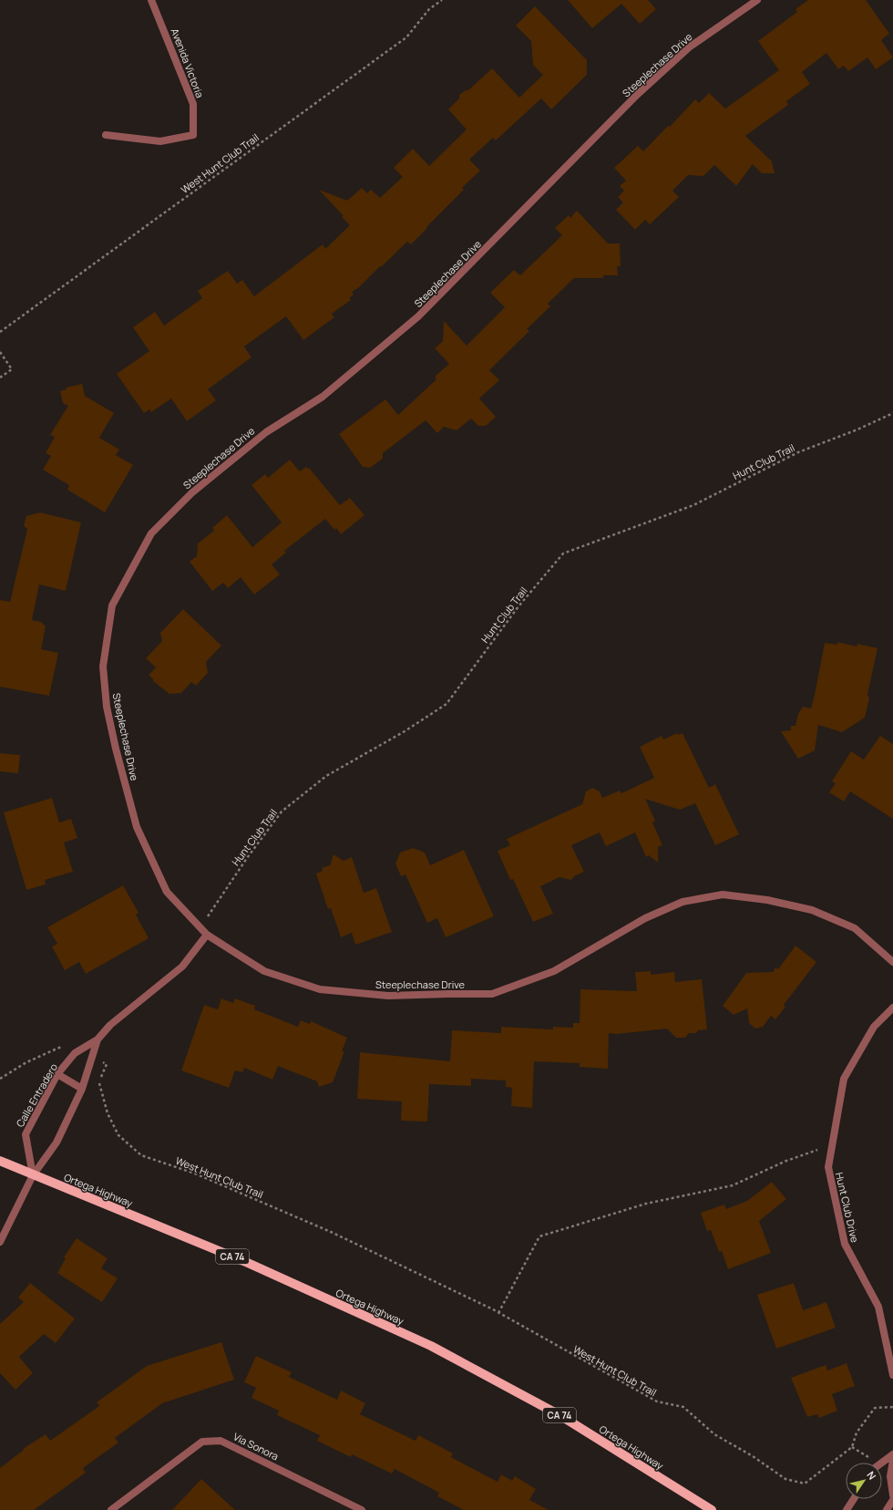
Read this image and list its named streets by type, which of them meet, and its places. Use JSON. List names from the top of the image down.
{
  "streets": {
    "main road": ["Ortega Highway", "CA 74"],
    "street": [
      "Avenida Victoria",
      "Steeplechase Drive",
      "Calle Entradero",
      "Hunt Club Drive",
      "Via Sonora"
    ],
    "path": ["West Hunt Club Trail", "Hunt Club Trail"]
  },
  "crossings": [
    ["Steeplechase Drive", "Hunt Club Trail"],
    ["Steeplechase Drive", "Calle Entradero"],
    ["West Hunt Club Trail", "Calle Entradero"],
    ["Calle Entradero", "Ortega Highway"]
  ],
  "north": "top right"
}
